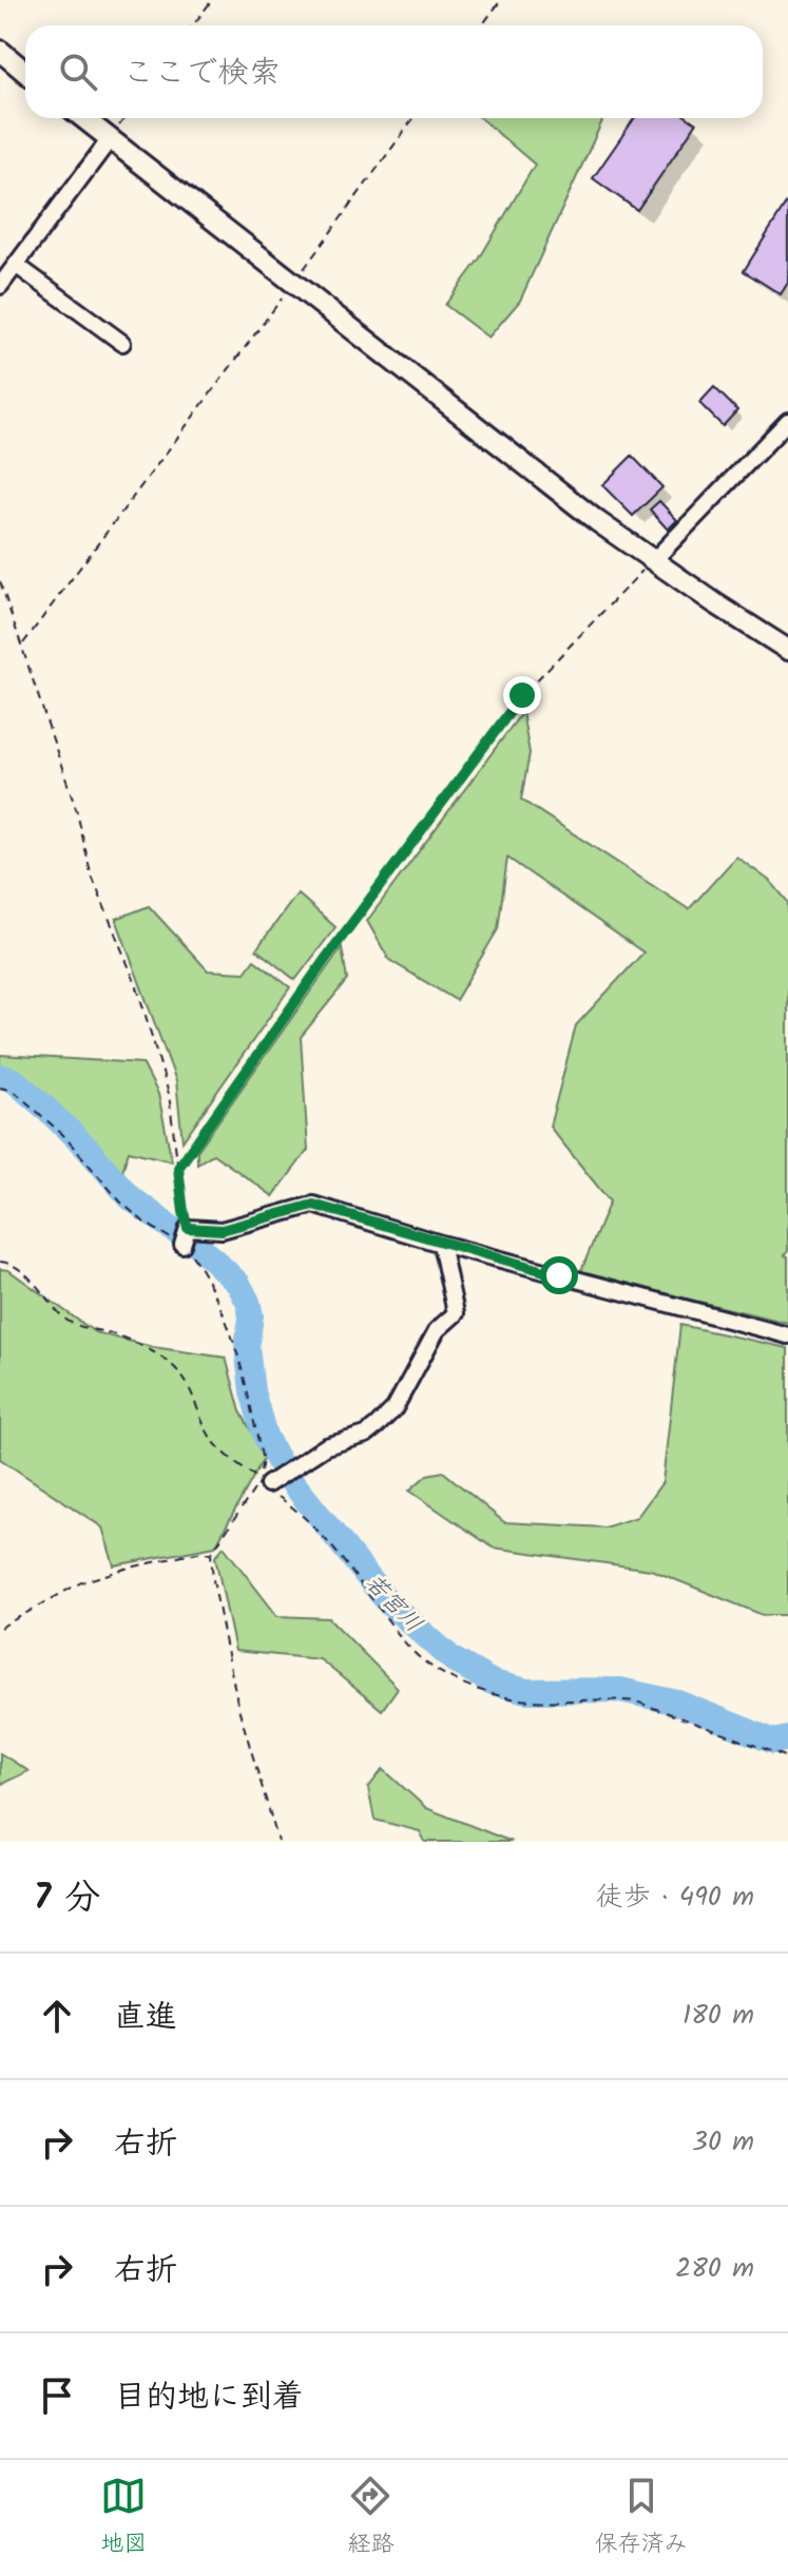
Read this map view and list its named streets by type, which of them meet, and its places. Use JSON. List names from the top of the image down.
{
  "water": ["若宮川"],
  "page": {
    "search": "ここで検索",
    "heading": ["7 分", "徒歩 · 490 m"],
    "list": [
      ["直進", "180 m"],
      ["右折", "30 m"],
      ["右折", "280 m"],
      "目的地に到着"
    ],
    "nav": ["地図", "経路", "保存済み"]
  }
}
